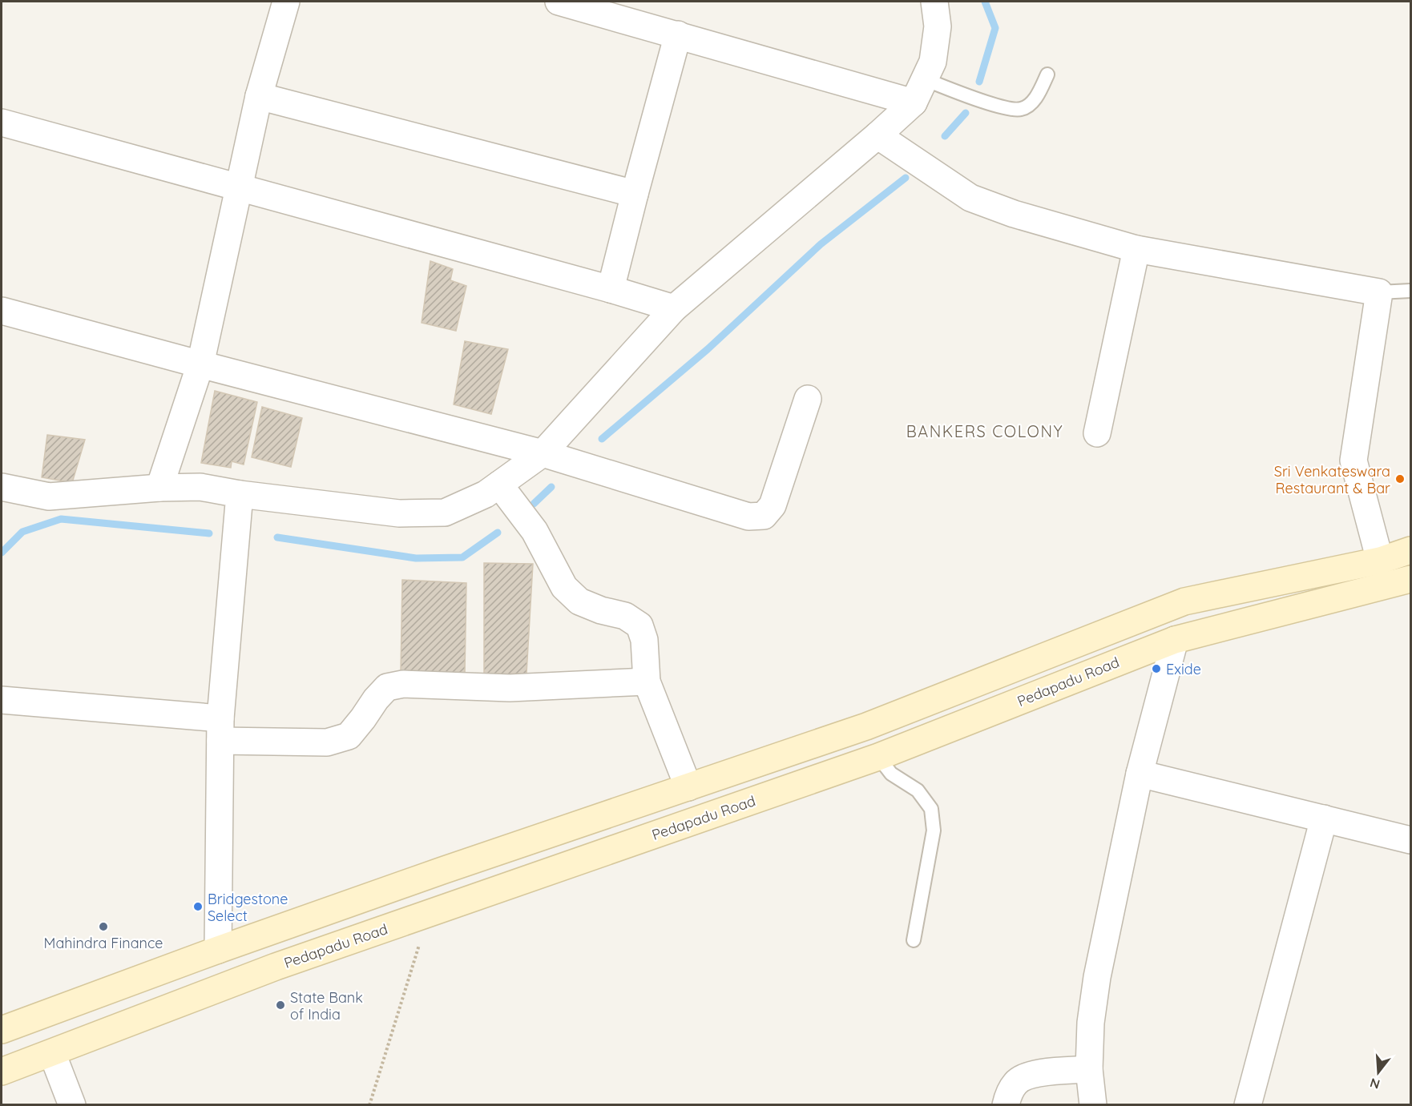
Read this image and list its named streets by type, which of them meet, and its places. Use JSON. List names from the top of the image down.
{
  "streets": {
    "main road": ["Pedapadu Road"]
  },
  "districts": ["BANKERS COLONY"],
  "places": [
    "Sri Venkateswara Restaurant & Bar",
    "Exide",
    "Bridgestone Select",
    "Mahindra Finance",
    "State Bank of India"
  ],
  "north": "bottom"
}
